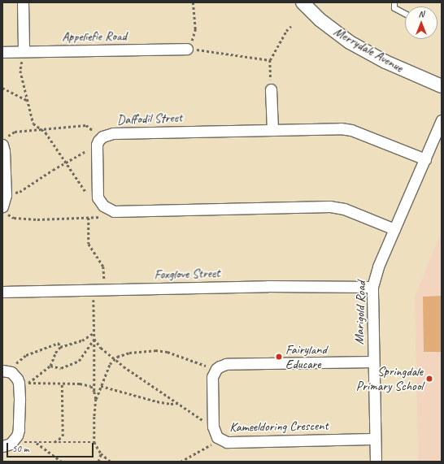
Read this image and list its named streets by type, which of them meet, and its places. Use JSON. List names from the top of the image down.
{
  "streets": {
    "street": [
      "Appeliefie Road",
      "Merrydale Avenue",
      "Daffodil Street",
      "Foxglove Street",
      "Marigold Road",
      "Kameeldoring Crescent"
    ]
  },
  "crossings": [
    ["Daffodil Street", "Marigold Road"],
    ["Foxglove Street", "Marigold Road"],
    ["Marigold Road", "Kameeldoring Crescent"]
  ],
  "places": ["Fairyland Educare", "Springdale Primary School"],
  "scale_bar": "50 m",
  "north": "top"
}
